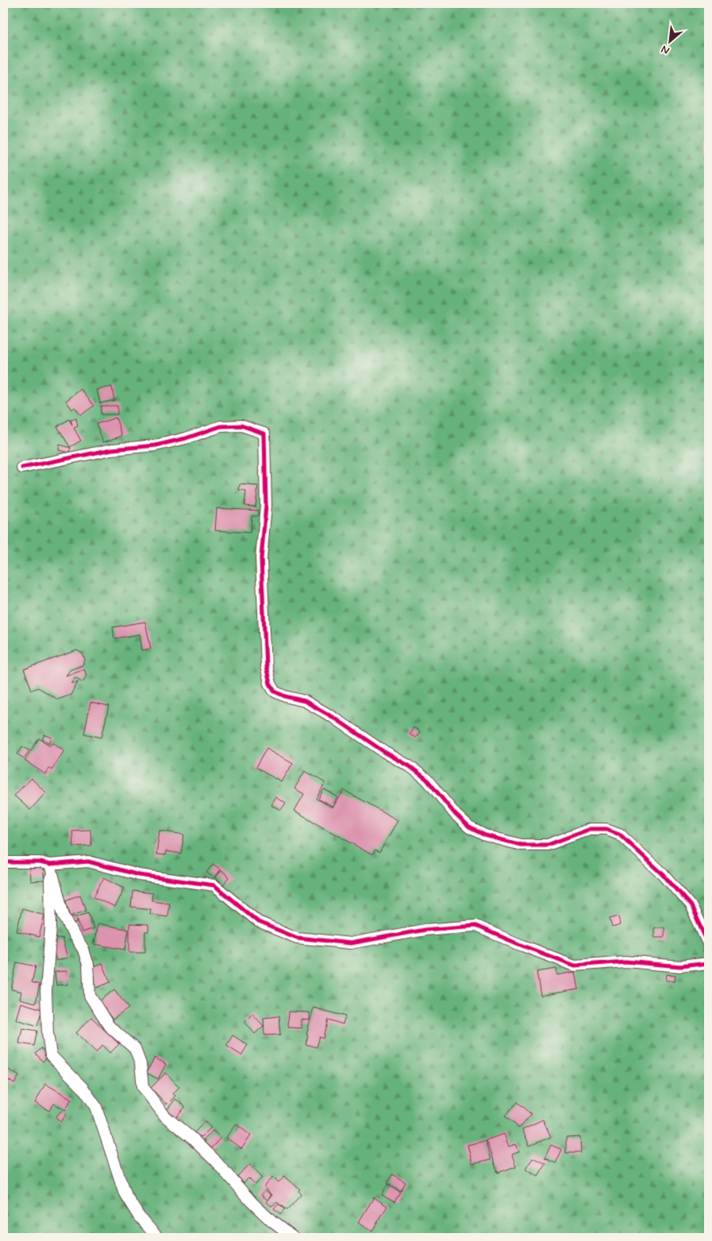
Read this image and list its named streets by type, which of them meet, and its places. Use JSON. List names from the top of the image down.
{
  "north": "bottom left"
}
